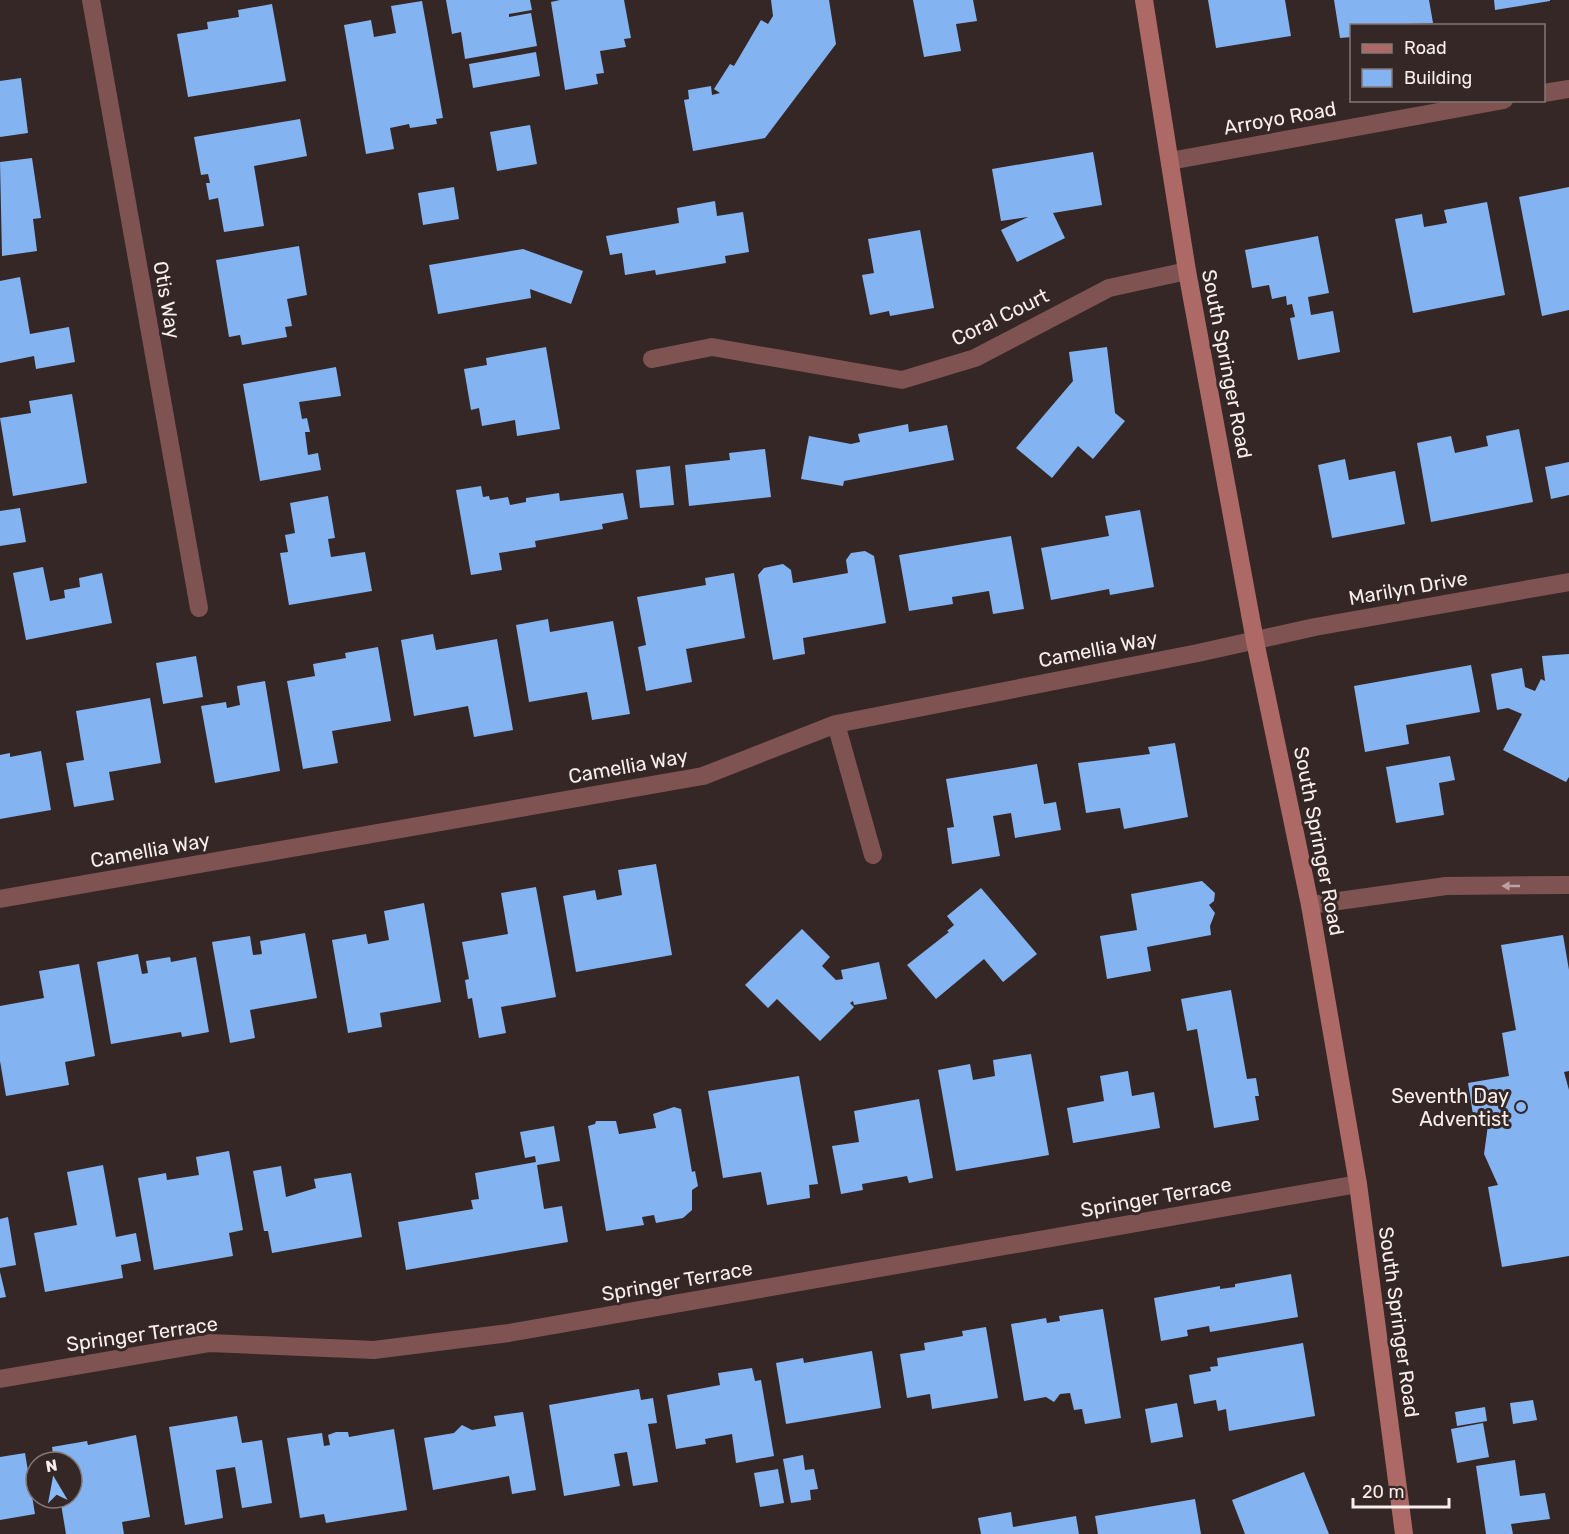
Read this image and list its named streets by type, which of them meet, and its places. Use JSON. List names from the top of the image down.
{
  "streets": {
    "street": [
      "Arroyo Road",
      "Otis Way",
      "Coral Court",
      "South Springer Road",
      "Marilyn Drive",
      "Camellia Way",
      "Springer Terrace"
    ]
  },
  "crossings": [
    ["Arroyo Road", "South Springer Road"],
    ["Coral Court", "South Springer Road"],
    ["South Springer Road", "Marilyn Drive"],
    ["South Springer Road", "Camellia Way"],
    ["South Springer Road", "Springer Terrace"],
    ["Marilyn Drive", "Camellia Way"]
  ],
  "places": ["Seventh Day Adventist"],
  "legend": ["Road", "Building"],
  "scale_bar": "20 m",
  "north": "top"
}
